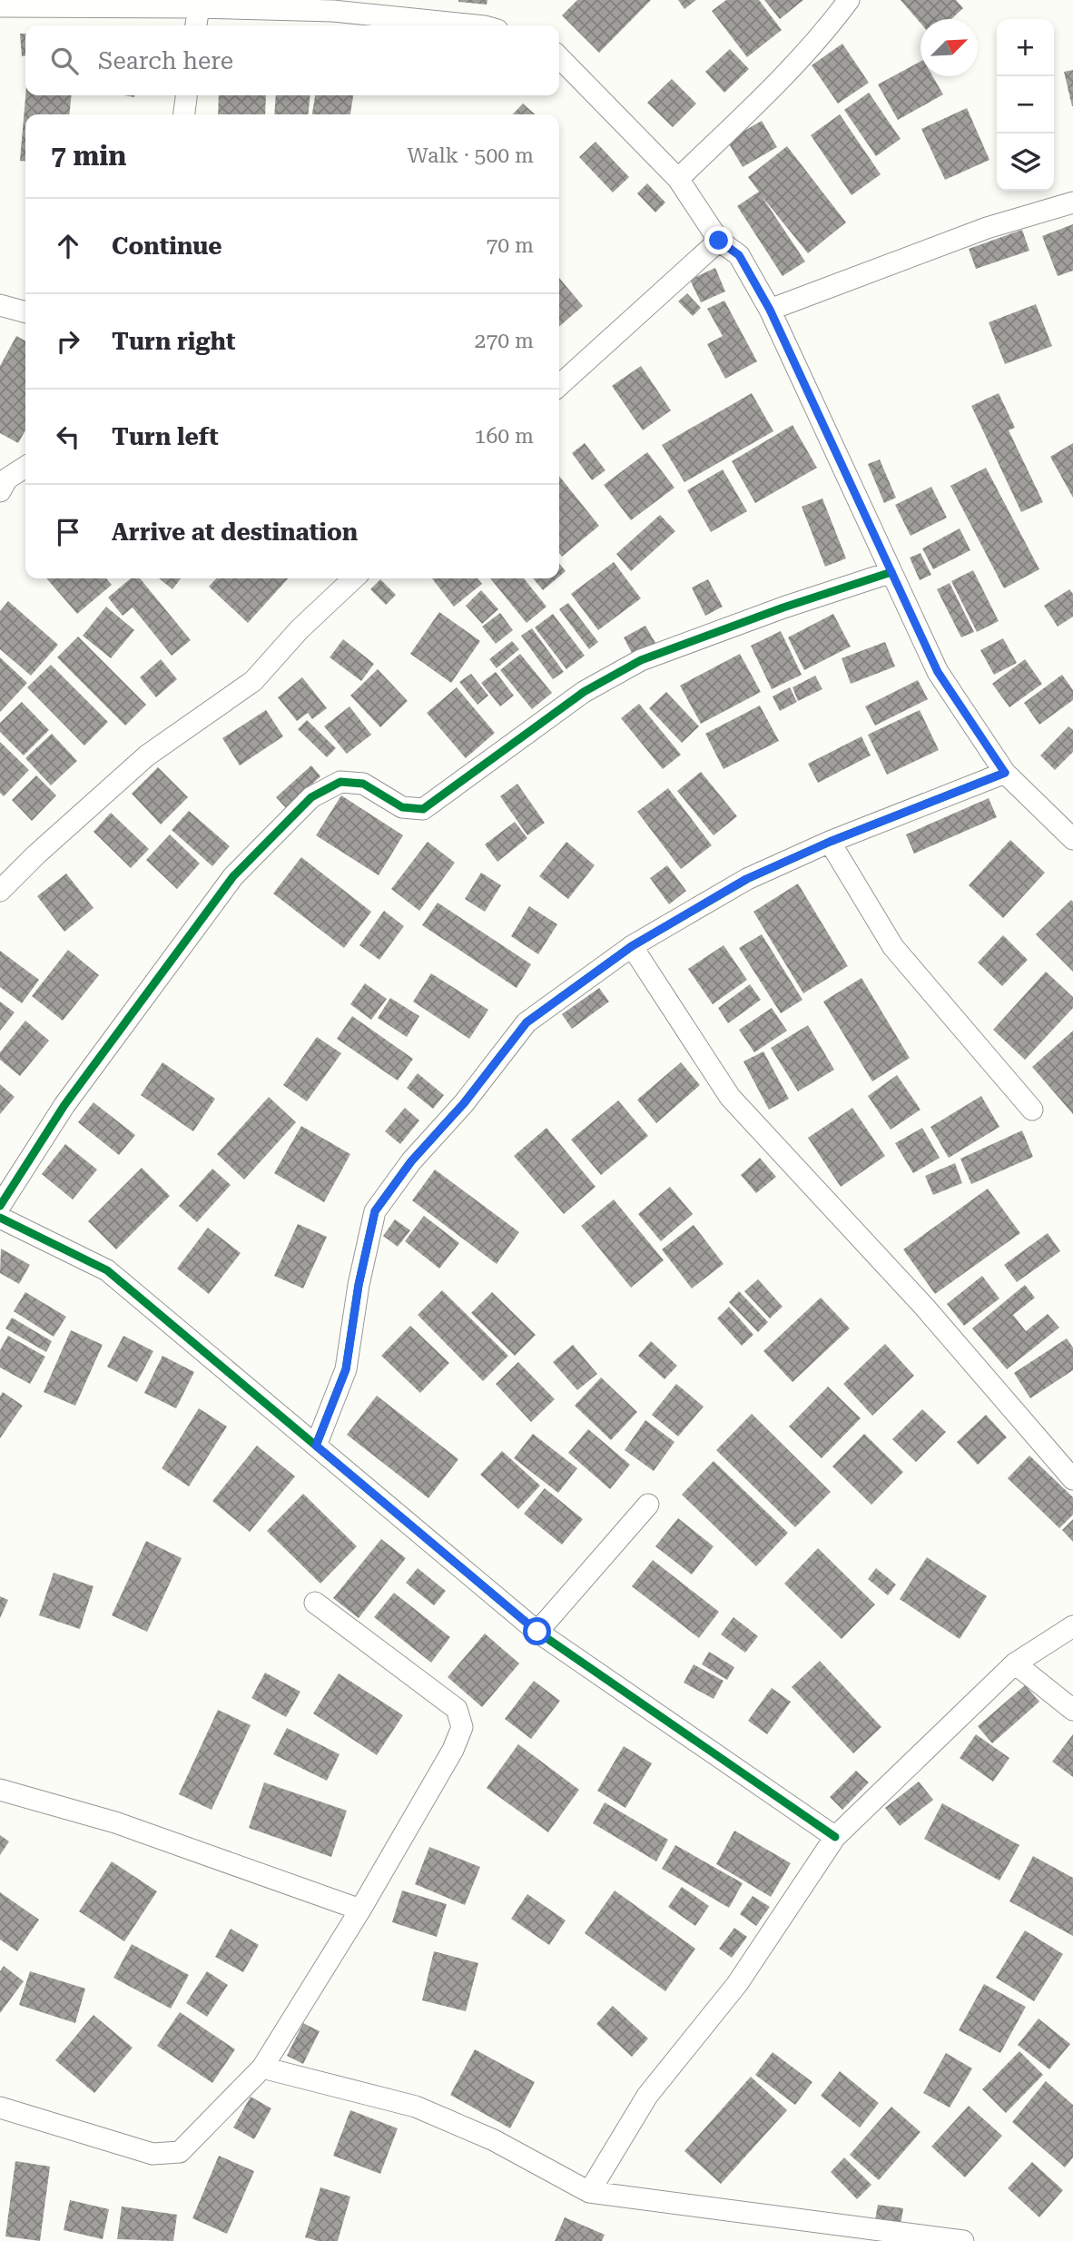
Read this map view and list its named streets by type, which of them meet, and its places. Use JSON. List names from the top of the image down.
{
  "north": "top right",
  "page": {
    "map_buttons": ["+", "−"],
    "search": "Search here",
    "heading": ["7 min", "Walk · 500 m"],
    "list": [
      ["Continue", "70 m"],
      ["Turn right", "270 m"],
      ["Turn left", "160 m"],
      "Arrive at destination"
    ]
  }
}
